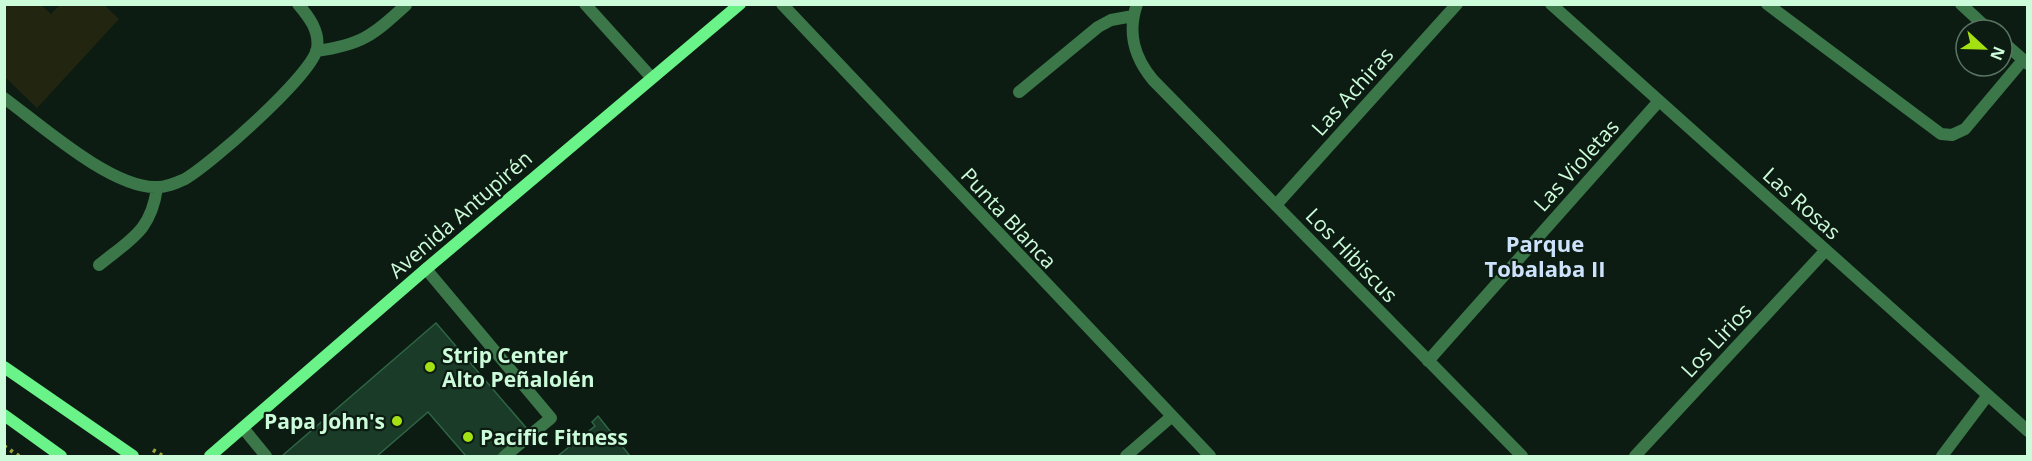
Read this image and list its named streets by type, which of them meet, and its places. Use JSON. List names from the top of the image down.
{
  "streets": {
    "street": [
      "Las Achiras",
      "Las Violetas",
      "Las Rosas",
      "Avenida Antupirén",
      "Punta Blanca",
      "Los Hibiscus",
      "Los Lirios"
    ]
  },
  "crossings": [
    ["Las Achiras", "Los Hibiscus"],
    ["Las Violetas", "Las Rosas"],
    ["Las Violetas", "Los Hibiscus"],
    ["Las Rosas", "Los Lirios"]
  ],
  "districts": ["Parque Tobalaba II"],
  "places": ["Strip Center Alto Peñalolén", "Papa John's", "Pacific Fitness"],
  "north": "right"
}
